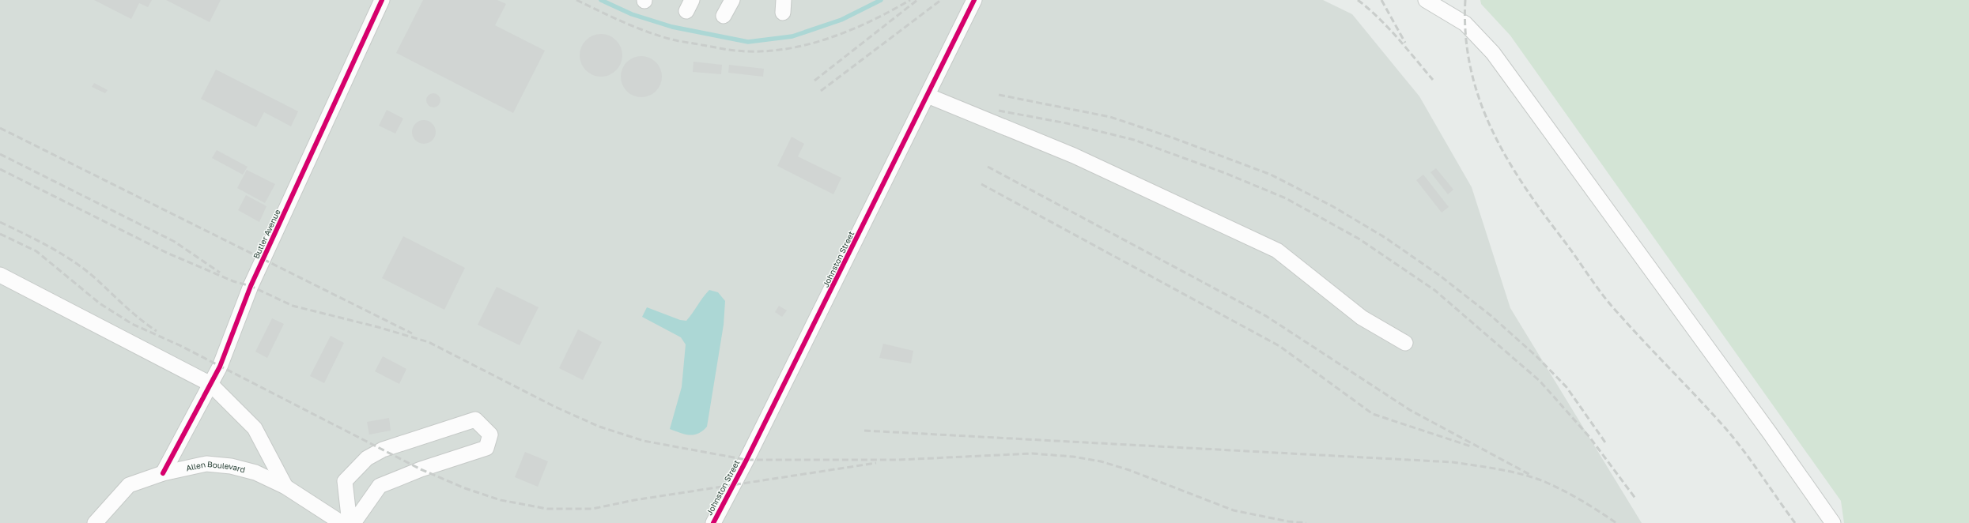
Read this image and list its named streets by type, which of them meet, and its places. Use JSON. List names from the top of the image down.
{
  "streets": {
    "street": ["Butler Avenue", "Johnston Street", "Allen Boulevard"]
  },
  "crossings": [
    ["Butler Avenue", "Allen Boulevard"]
  ]
}
